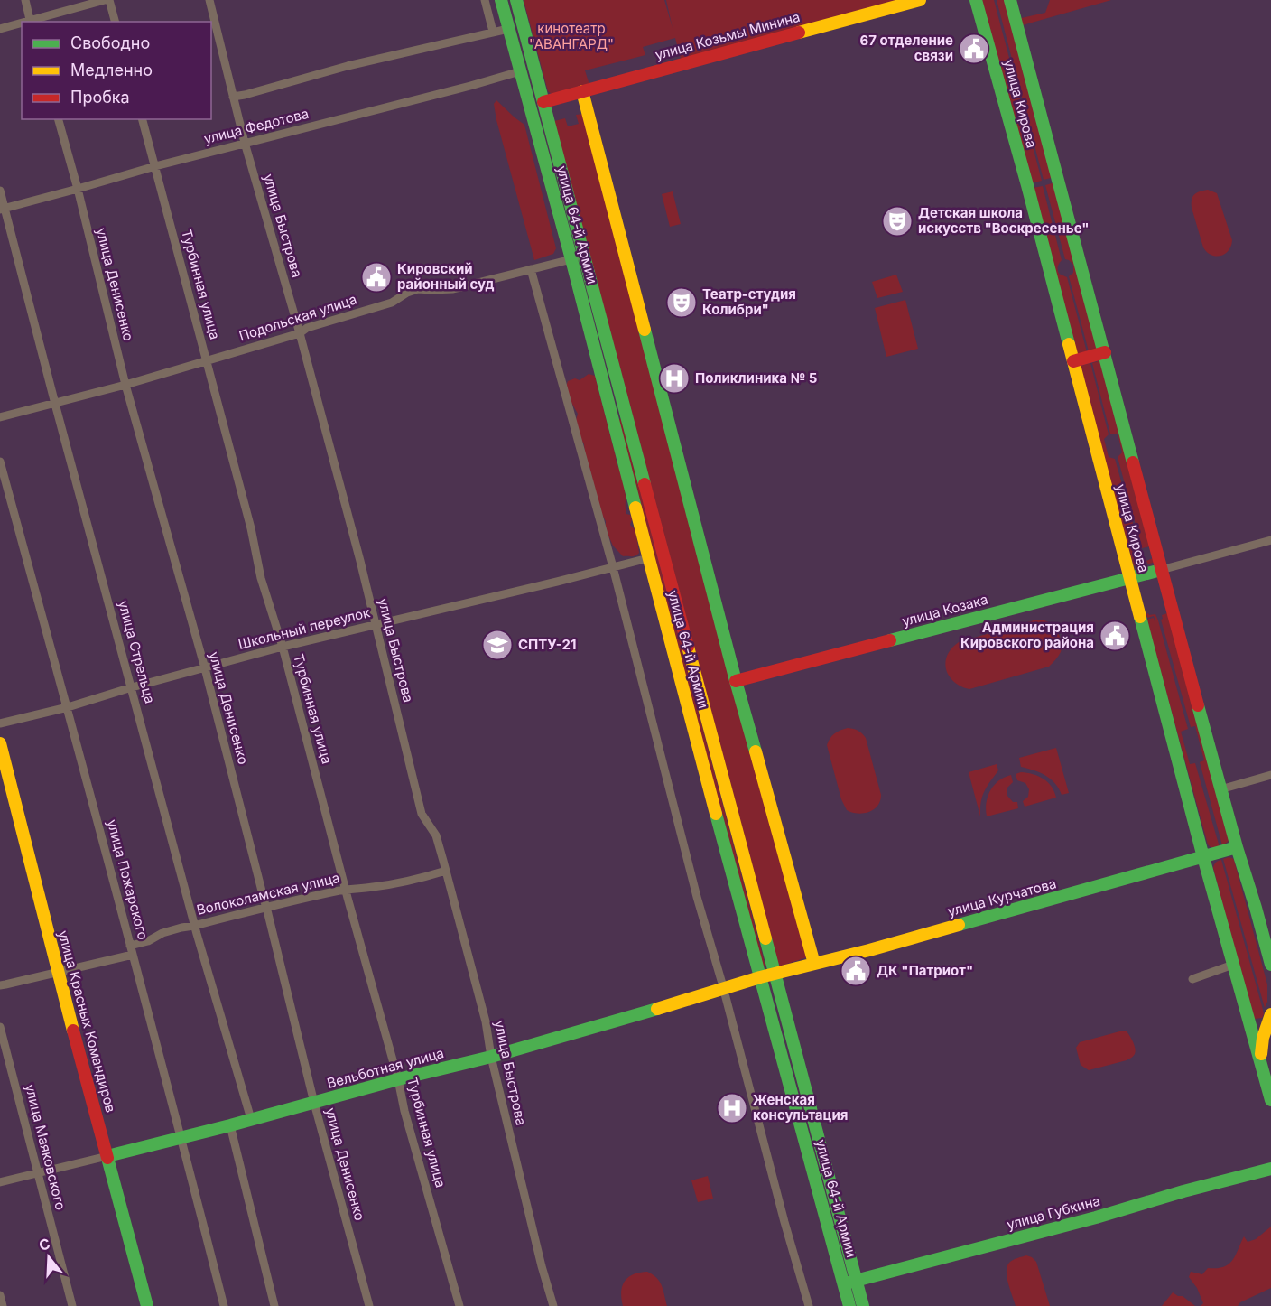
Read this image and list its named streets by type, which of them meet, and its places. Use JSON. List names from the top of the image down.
{
  "streets": {
    "main road": [
      "улица Козьмы Минина",
      "улица Кирова",
      "улица 64-й Армии",
      "улица Козака",
      "улица Курчатова",
      "улица Красных Командиров",
      "Вельботная улица",
      "улица Губкина"
    ],
    "street": [
      "улица Федотова",
      "улица Быстрова",
      "улица Денисенко",
      "Турбинная улица",
      "Подольская улица",
      "Школьный переулок",
      "улица Стрельца",
      "улица Пожарского",
      "Волоколамская улица",
      "улица Маяковского"
    ]
  },
  "crossings": [
    ["улица Козьмы Минина", "улица 64-й Армии"],
    ["улица Кирова", "улица Козака"],
    ["улица Кирова", "улица Курчатова"],
    ["улица Федотова", "улица 64-й Армии"],
    ["улица Федотова", "улица Быстрова"],
    ["улица Федотова", "улица Денисенко"],
    ["улица Федотова", "Турбинная улица"],
    ["улица Федотова", "улица Стрельца"],
    ["улица 64-й Армии", "Подольская улица"],
    ["улица 64-й Армии", "Школьный переулок"],
    ["улица 64-й Армии", "улица Курчатова"],
    ["улица 64-й Армии", "Вельботная улица"],
    ["улица 64-й Армии", "улица Губкина"],
    ["улица Быстрова", "Подольская улица"],
    ["улица Быстрова", "Школьный переулок"],
    ["улица Быстрова", "Волоколамская улица"],
    ["улица Быстрова", "Вельботная улица"],
    ["улица Денисенко", "Подольская улица"],
    ["улица Денисенко", "Школьный переулок"],
    ["улица Денисенко", "Волоколамская улица"],
    ["улица Денисенко", "Вельботная улица"],
    ["Турбинная улица", "Подольская улица"],
    ["Турбинная улица", "Школьный переулок"],
    ["Турбинная улица", "Волоколамская улица"],
    ["Турбинная улица", "Вельботная улица"],
    ["Подольская улица", "улица Стрельца"],
    ["Школьный переулок", "улица Стрельца"],
    ["Школьный переулок", "улица Пожарского"],
    ["улица Стрельца", "Волоколамская улица"],
    ["улица Стрельца", "Вельботная улица"],
    ["улица Пожарского", "Волоколамская улица"],
    ["улица Пожарского", "Вельботная улица"],
    ["улица Курчатова", "Вельботная улица"],
    ["улица Красных Командиров", "Вельботная улица"],
    ["Вельботная улица", "улица Маяковского"]
  ],
  "parks": ["кинотеатр \"АВАНГАРД\""],
  "places": {
    "public building": [
      "67 отделение связи",
      "Кировский районный суд",
      "Администрация Кировского района",
      "ДК \"Патриот\""
    ],
    "theatre": ["Детская школа искусств \"Воскресенье\"", "Театр-студия Колибри\""],
    "hospital": ["Поликлиника № 5", "Женская консультация"],
    "school or university": ["СПТУ-21"]
  },
  "legend": ["Свободно", "Медленно", "Пробка"],
  "north": "top"
}
